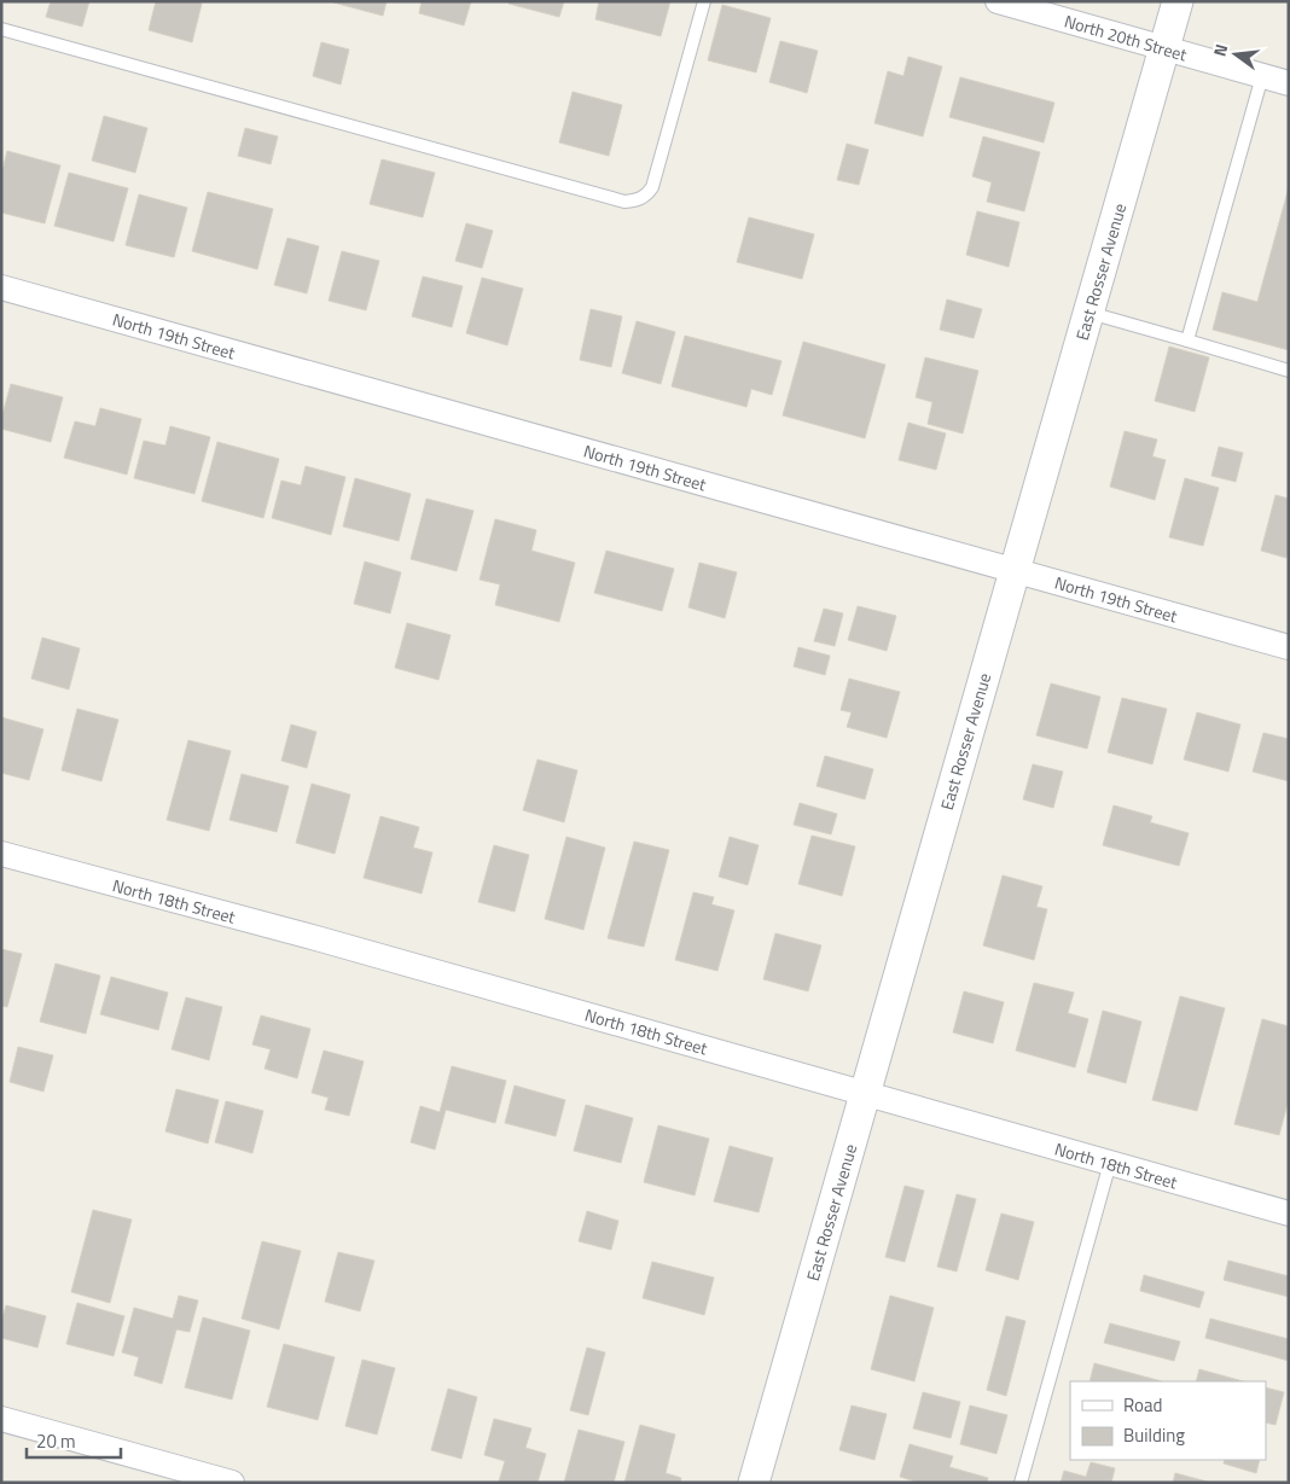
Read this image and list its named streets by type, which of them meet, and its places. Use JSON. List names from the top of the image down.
{
  "streets": {
    "street": [
      "North 20th Street",
      "East Rosser Avenue",
      "North 19th Street",
      "North 18th Street"
    ]
  },
  "crossings": [
    ["North 20th Street", "East Rosser Avenue"],
    ["East Rosser Avenue", "North 19th Street"],
    ["East Rosser Avenue", "North 18th Street"]
  ],
  "legend": ["Road", "Building"],
  "scale_bar": "20 m",
  "north": "left"
}
